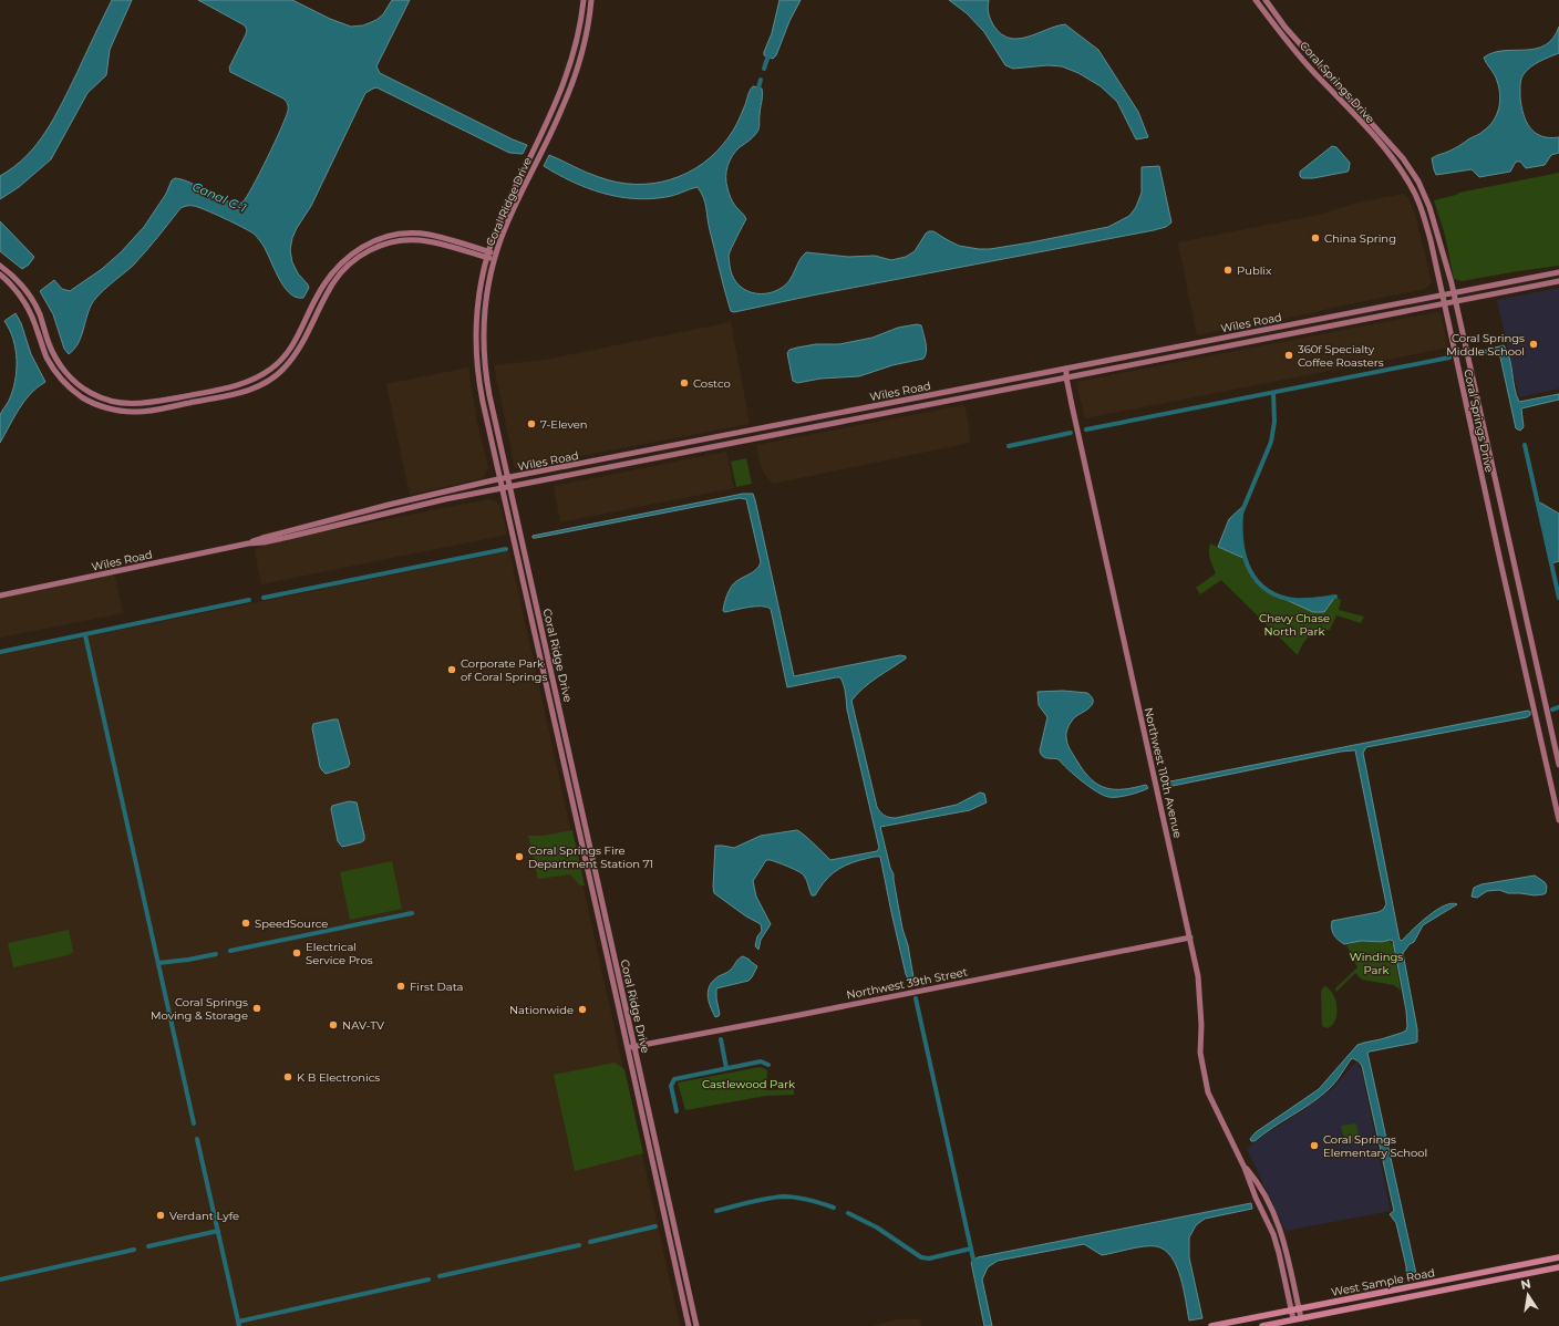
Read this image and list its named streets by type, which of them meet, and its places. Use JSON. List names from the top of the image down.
{
  "streets": {
    "main road": [
      "Coral Springs Drive",
      "Coral Ridge Drive",
      "Wiles Road",
      "Northwest 110th Avenue",
      "Northwest 39th Street",
      "West Sample Road"
    ]
  },
  "crossings": [
    ["Coral Springs Drive", "Wiles Road"],
    ["Coral Ridge Drive", "Wiles Road"],
    ["Coral Ridge Drive", "Northwest 39th Street"],
    ["Wiles Road", "Northwest 110th Avenue"],
    ["Northwest 110th Avenue", "Northwest 39th Street"],
    ["Northwest 110th Avenue", "West Sample Road"]
  ],
  "water": ["Canal C-1"],
  "parks": ["Chevy Chase North Park", "Windings Park", "Castlewood Park"],
  "places": [
    "China Spring",
    "Publix",
    "Coral Springs Middle School",
    "360f Specialty Coffee Roasters",
    "Costco",
    "7-Eleven",
    "Corporate Park of Coral Springs",
    "Coral Springs Fire Department Station 71",
    "SpeedSource",
    "Electrical Service Pros",
    "First Data",
    "Coral Springs Moving & Storage",
    "Nationwide",
    "NAV-TV",
    "K B Electronics",
    "Coral Springs Elementary School",
    "Verdant Lyfe"
  ],
  "north": "top"
}
